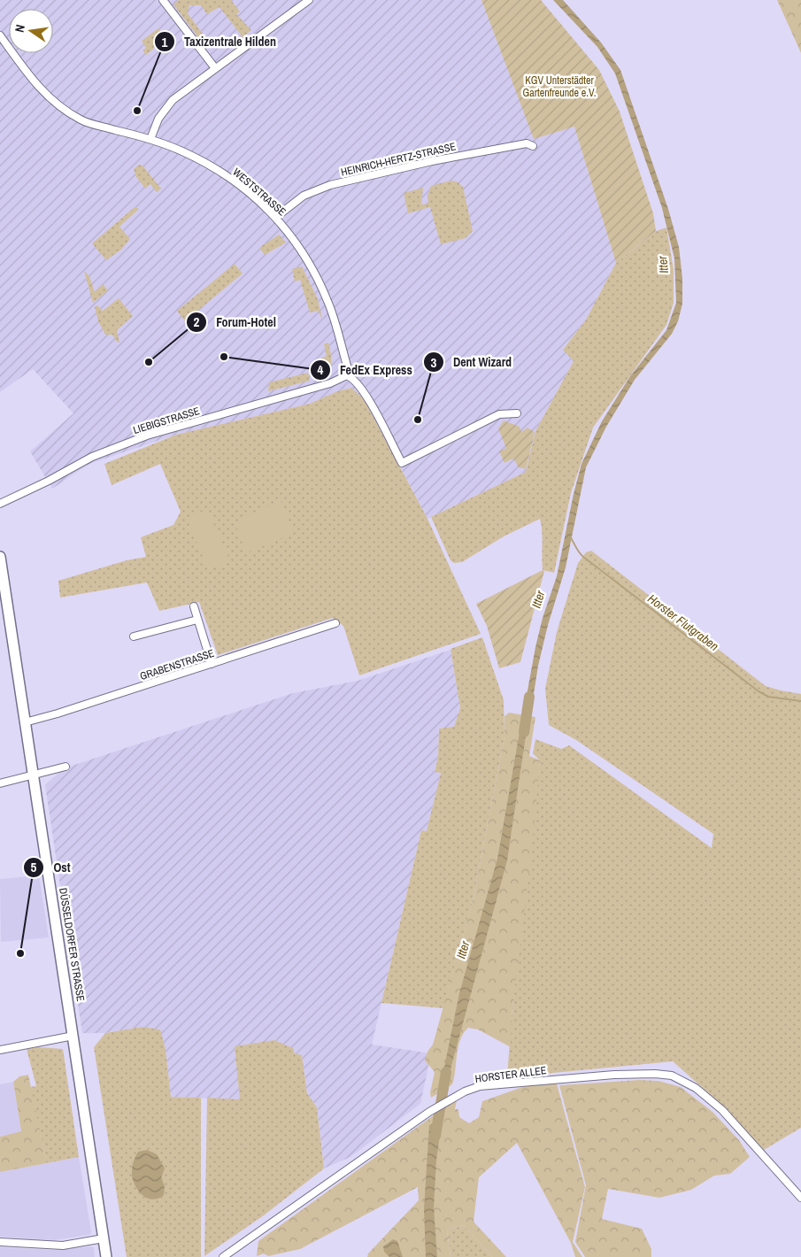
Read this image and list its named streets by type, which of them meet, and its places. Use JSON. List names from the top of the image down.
{
  "streets": {
    "main road": ["DÜSSELDORFER STRASSE"],
    "street": [
      "HEINRICH-HERTZ-STRASSE",
      "WESTSTRASSE",
      "LIEBIGSTRASSE",
      "GRABENSTRASSE",
      "HORSTER ALLEE"
    ]
  },
  "crossings": [
    ["HEINRICH-HERTZ-STRASSE", "WESTSTRASSE"],
    ["WESTSTRASSE", "LIEBIGSTRASSE"],
    ["GRABENSTRASSE", "DÜSSELDORFER STRASSE"]
  ],
  "water": ["Itter", "Horster Flutgraben"],
  "parks": ["KGV Unterstädter Gartenfreunde e.V."],
  "places": [
    "Taxizentrale Hilden",
    "FedEx Express",
    "Forum-Hotel",
    "Dent Wizard",
    "Ost"
  ],
  "north": "left"
}
